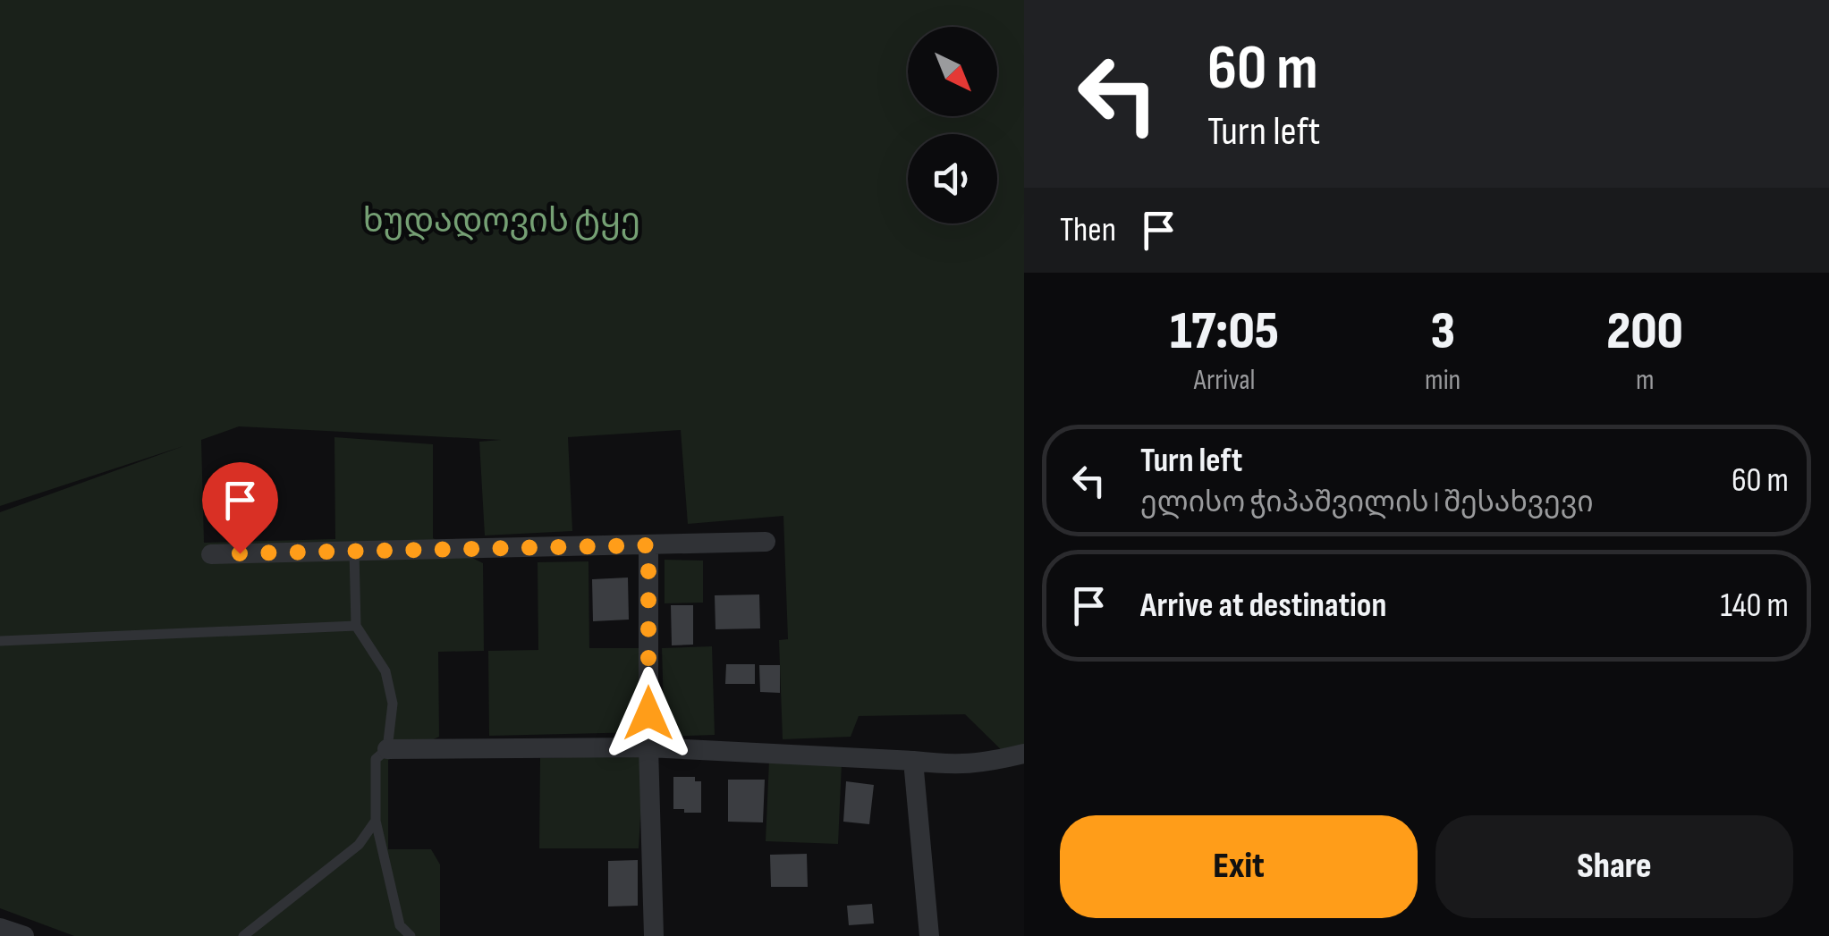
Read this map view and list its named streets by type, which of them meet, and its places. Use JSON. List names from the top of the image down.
{
  "parks": ["ხუდადოვის ტყე"],
  "north": "bottom right",
  "page": {
    "turn": ["60 m", "Turn left"],
    "then": "Then",
    "eta": [
      "17:05",
      "Arrival",
      "3",
      "min",
      "200",
      "m"
    ],
    "list": [
      {
        "name": "Turn left",
        "note": "ელისო ჭიპაშვილის I შესახვევი",
        "value": "60 m"
      },
      {
        "name": "Arrive at destination",
        "value": "140 m"
      }
    ],
    "buttons": ["Exit", "Share"]
  }
}
